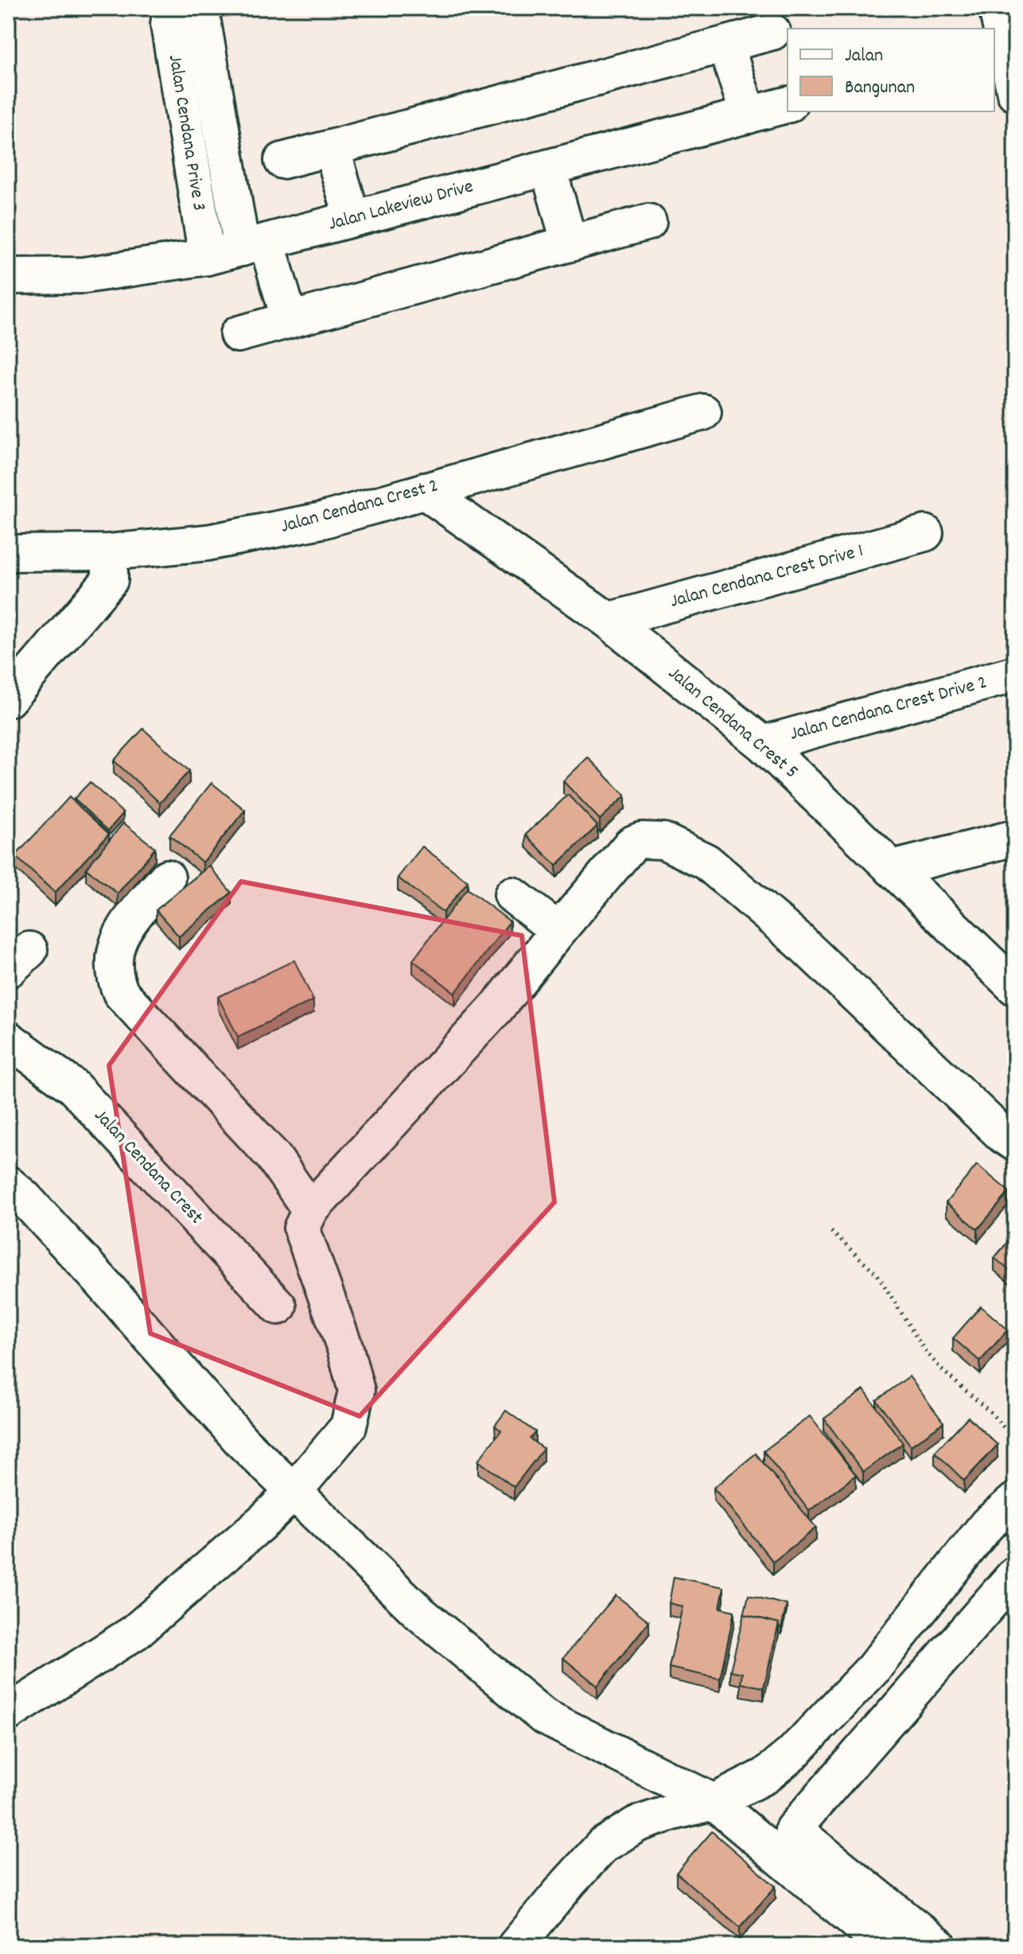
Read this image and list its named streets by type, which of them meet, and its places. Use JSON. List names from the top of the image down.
{
  "streets": {
    "street": [
      "Jalan Cendana Prive 3",
      "Jalan Lakeview Drive",
      "Jalan Cendana Crest 2",
      "Jalan Cendana Crest Drive 1",
      "Jalan Cendana Crest Drive 2",
      "Jalan Cendana Crest 5",
      "Jalan Cendana Crest"
    ]
  },
  "crossings": [
    ["Jalan Cendana Prive 3", "Jalan Lakeview Drive"],
    ["Jalan Cendana Crest 2", "Jalan Cendana Crest 5"],
    ["Jalan Cendana Crest Drive 1", "Jalan Cendana Crest 5"],
    ["Jalan Cendana Crest Drive 2", "Jalan Cendana Crest 5"]
  ],
  "legend": ["Jalan", "Bangunan"]
}
